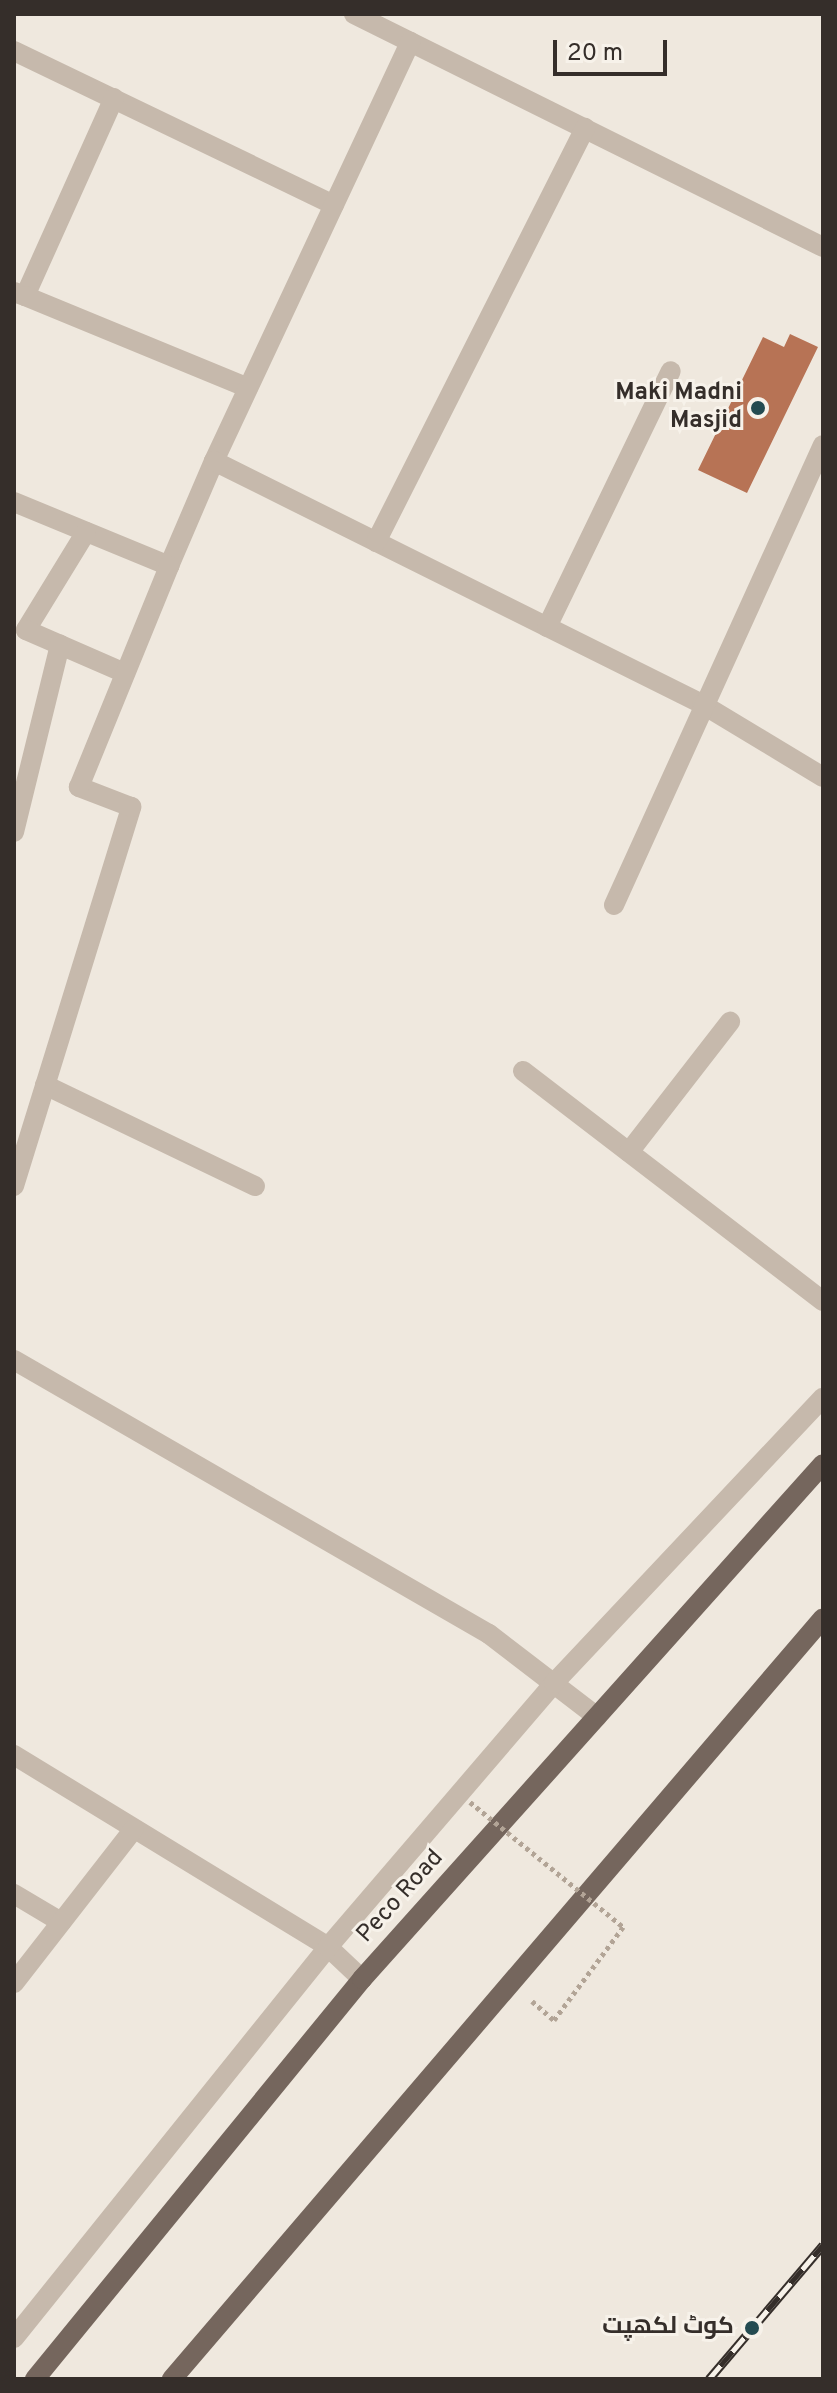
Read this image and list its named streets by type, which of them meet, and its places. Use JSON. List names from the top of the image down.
{
  "streets": {
    "main road": ["Peco Road"]
  },
  "places": ["Maki Madni Masjid", "کوٹ لکھپت"],
  "scale_bar": "20 m"
}
